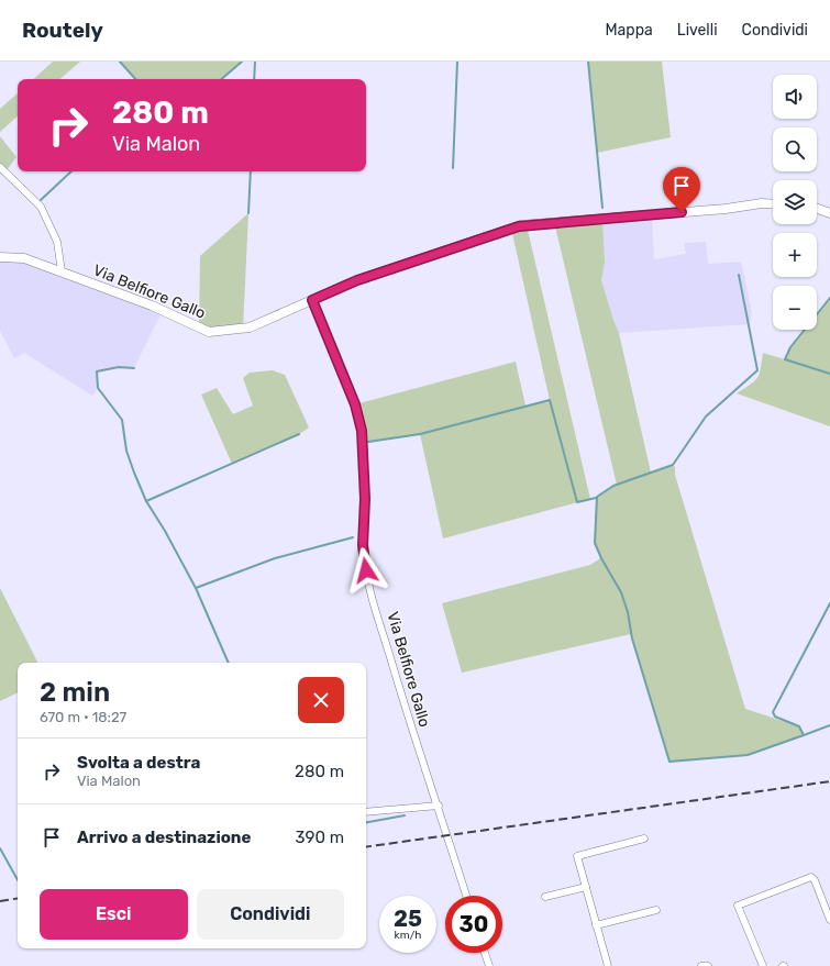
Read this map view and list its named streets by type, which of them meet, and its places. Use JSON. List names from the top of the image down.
{
  "streets": {
    "street": ["Via Belfiore Gallo"]
  },
  "page": {
    "header": "Routely",
    "nav": ["Mappa", "Livelli", "Condividi"],
    "map_buttons": ["+", "−"],
    "turn": ["280 m", "Via Malon"],
    "heading": ["2 min", "670 m · 18:27"],
    "list": [
      {
        "name": "Svolta a destra",
        "note": "Via Malon",
        "value": "280 m"
      },
      {
        "name": "Arrivo a destinazione",
        "value": "390 m"
      }
    ],
    "buttons": ["Esci", "Condividi"],
    "speed": "25 km/h",
    "limit": "30"
  }
}
